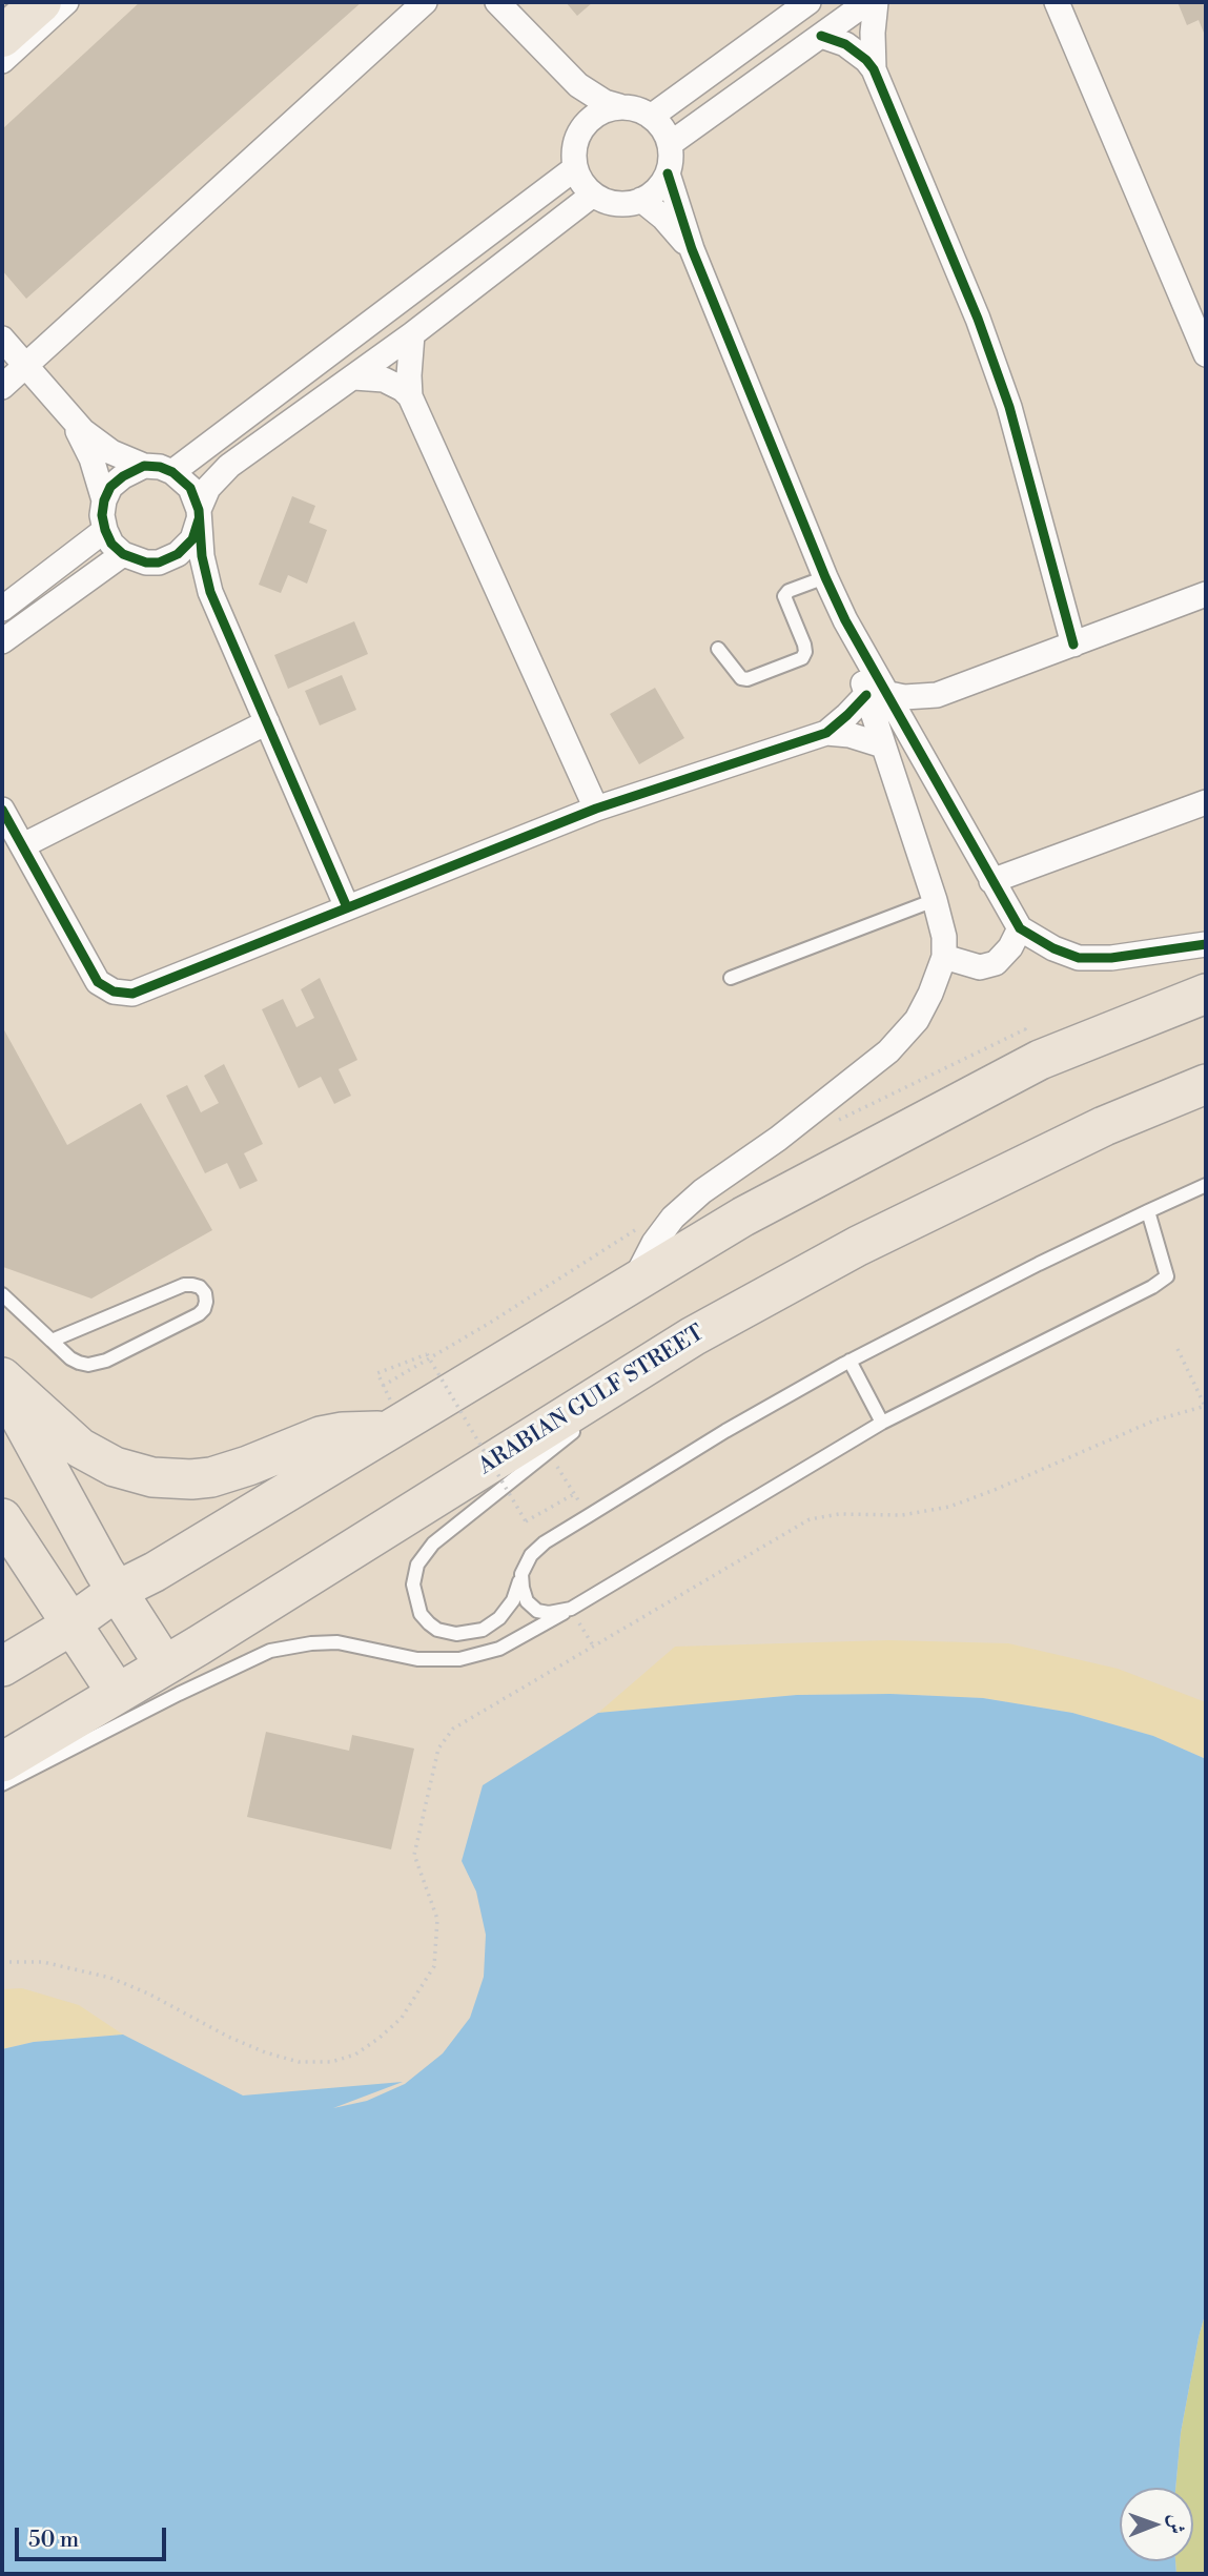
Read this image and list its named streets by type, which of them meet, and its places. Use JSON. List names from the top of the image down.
{
  "streets": {
    "main road": ["ARABIAN GULF STREET"]
  },
  "scale_bar": "50 m",
  "north": "right"
}
